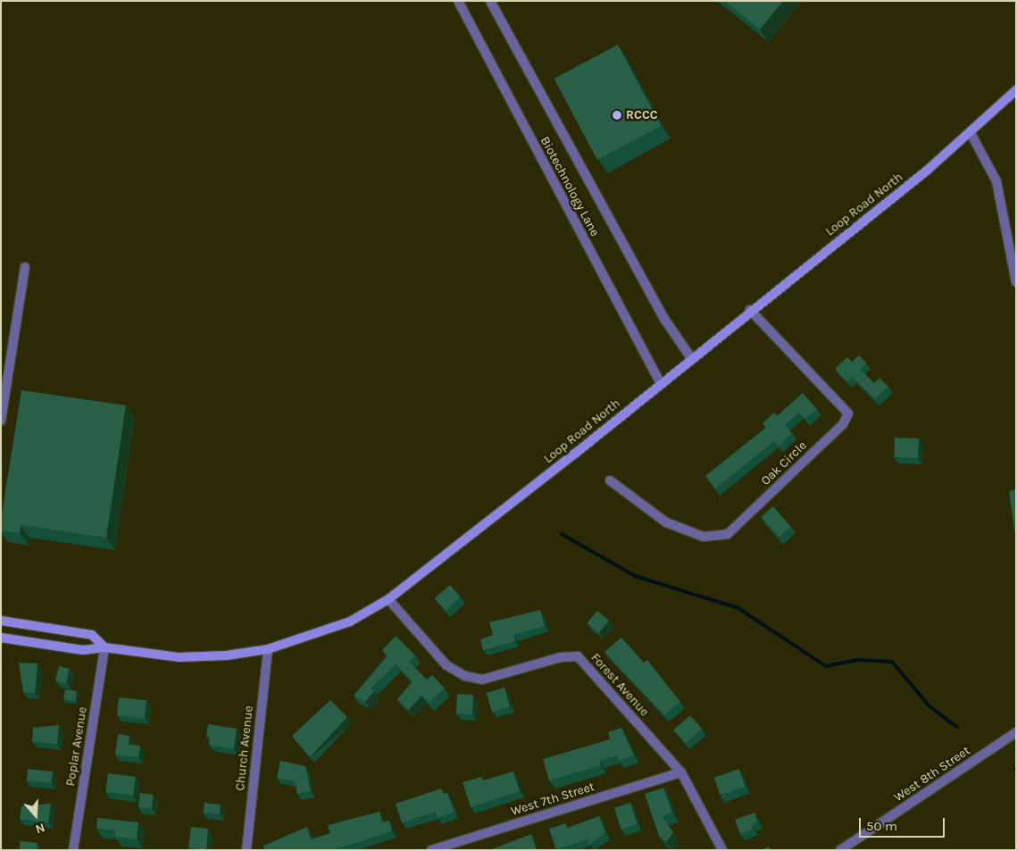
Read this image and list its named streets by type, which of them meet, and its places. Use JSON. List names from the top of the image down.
{
  "streets": {
    "main road": ["Loop Road North"],
    "street": [
      "Biotechnology Lane",
      "Oak Circle",
      "Forest Avenue",
      "Poplar Avenue",
      "Church Avenue",
      "West 8th Street",
      "West 7th Street"
    ]
  },
  "crossings": [
    ["Biotechnology Lane", "Loop Road North"],
    ["Loop Road North", "Oak Circle"],
    ["Loop Road North", "Forest Avenue"],
    ["Loop Road North", "Poplar Avenue"],
    ["Loop Road North", "Church Avenue"],
    ["Forest Avenue", "West 7th Street"]
  ],
  "places": ["RCCC"],
  "scale_bar": "50 m",
  "north": "bottom"
}
